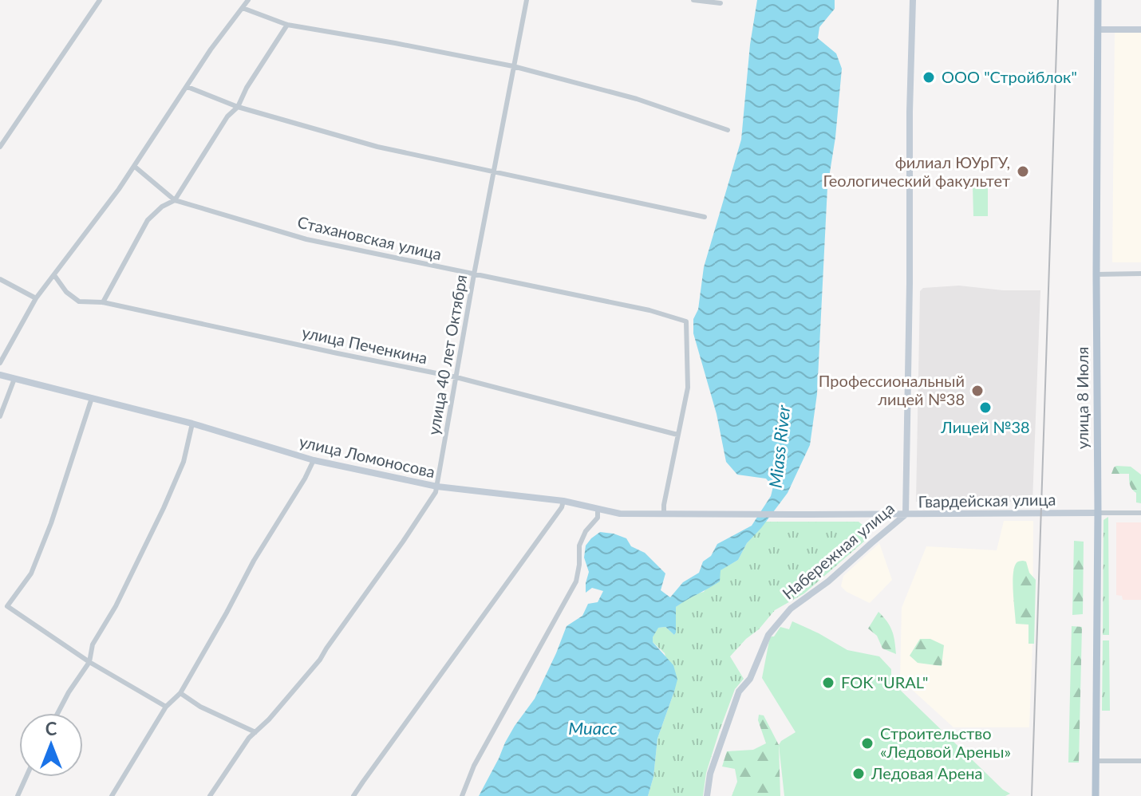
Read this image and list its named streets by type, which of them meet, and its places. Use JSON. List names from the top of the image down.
{
  "streets": {
    "main road": ["улица 8 Июля"],
    "street": [
      "Стахановская улица",
      "улица Печенкина",
      "улица 40 лет Октября",
      "улица Ломоносова",
      "Гвардейская улица",
      "Набережная улица"
    ]
  },
  "crossings": [
    ["Стахановская улица", "улица Печенкина"],
    ["Стахановская улица", "улица 40 лет Октября"],
    ["улица Печенкина", "улица 40 лет Октября"],
    ["улица 40 лет Октября", "улица Ломоносова"],
    ["улица 8 Июля", "Гвардейская улица"],
    ["улица Ломоносова", "Гвардейская улица"],
    ["Гвардейская улица", "Набережная улица"]
  ],
  "water": ["Miass River", "Миасс"],
  "places": [
    "ООО \"Стройблок\"",
    "филиал ЮУрГУ, Геологический факультет",
    "Профессиональный лицей №38",
    "Лицей №38",
    "FOK \"URAL\"",
    "Строительство «Ледовой Арены»",
    "Ледовая Арена"
  ],
  "north": "top"
}
